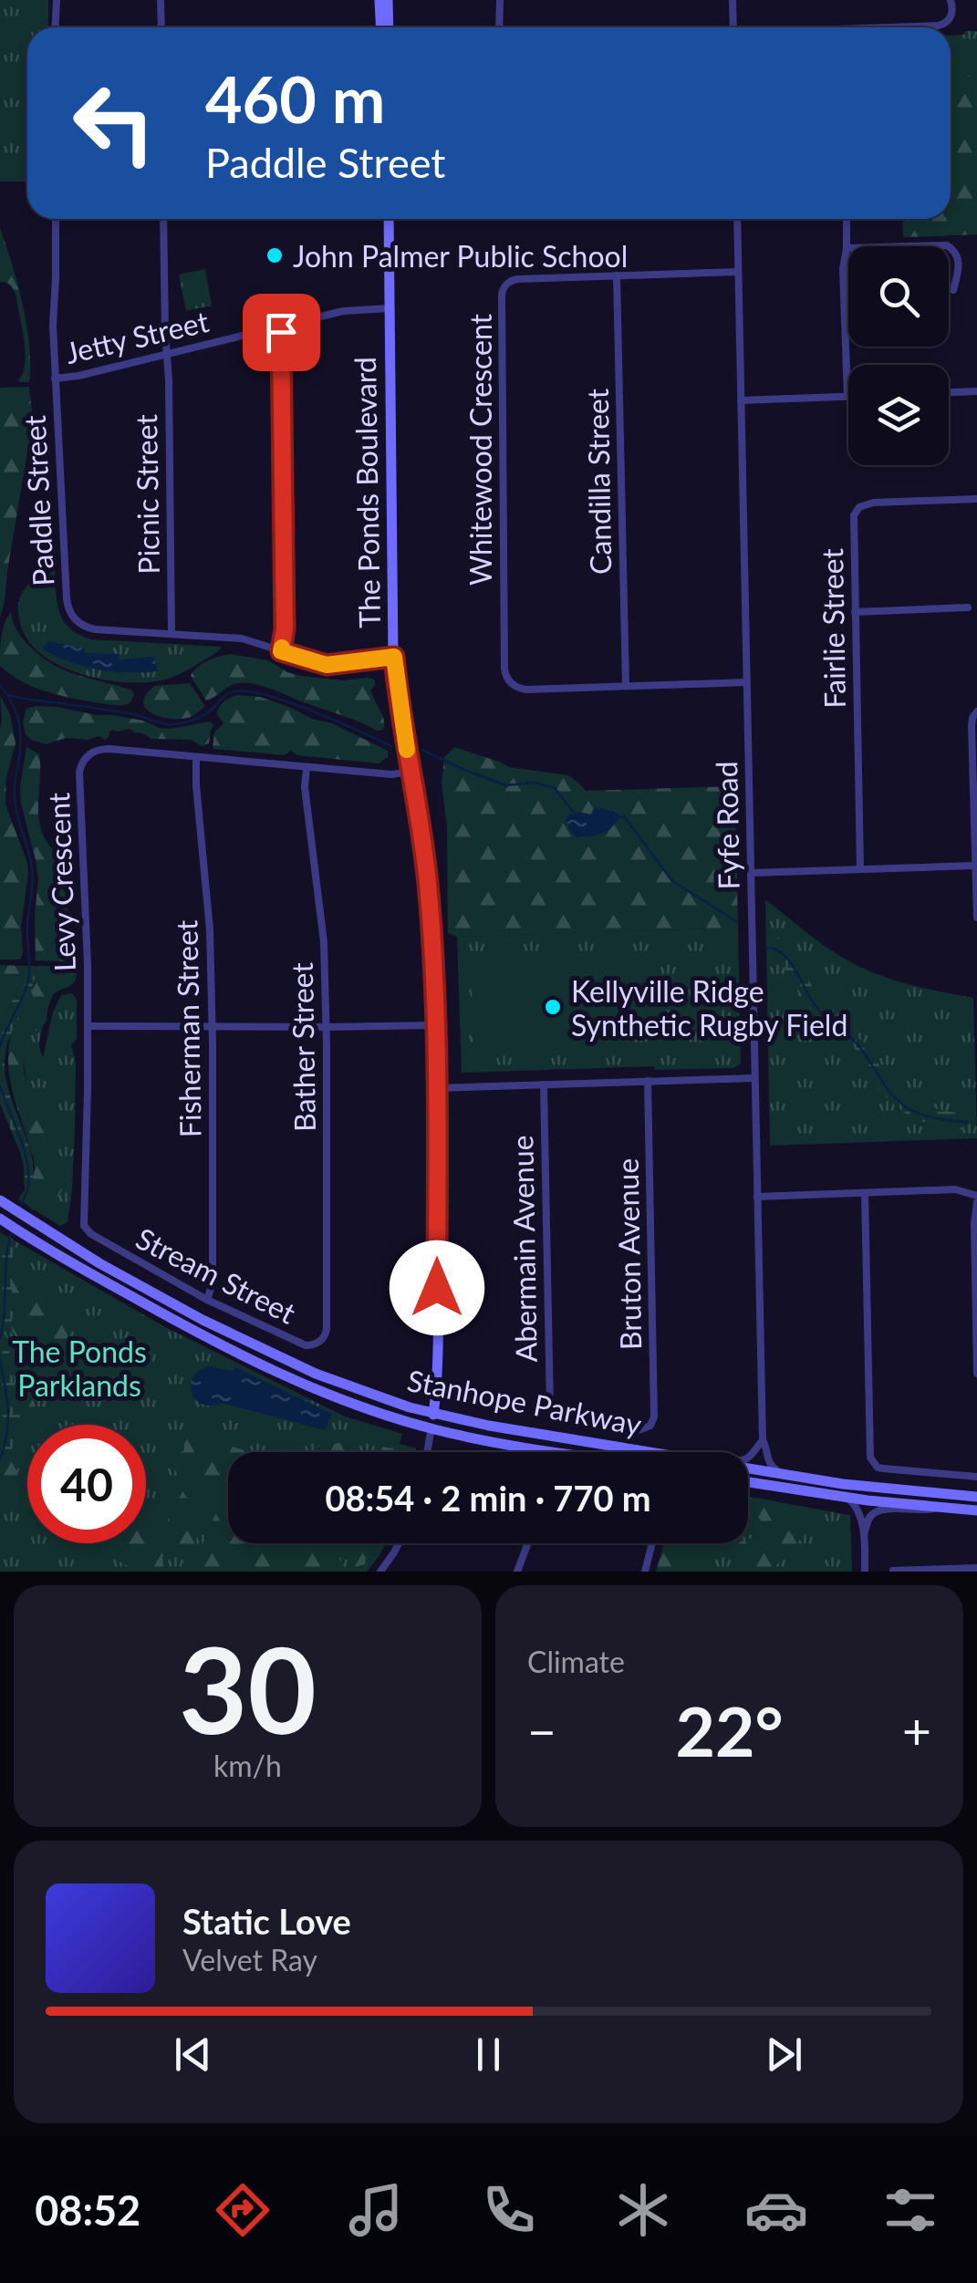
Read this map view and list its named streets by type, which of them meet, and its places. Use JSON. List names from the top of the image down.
{
  "streets": {
    "main road": ["The Ponds Boulevard", "Stanhope Parkway"],
    "street": [
      "Jetty Street",
      "Whitewood Crescent",
      "Candilla Street",
      "Picnic Street",
      "Paddle Street",
      "Fairlie Street",
      "Fyfe Road",
      "Levy Crescent",
      "Fisherman Street",
      "Bather Street",
      "Abermain Avenue",
      "Bruton Avenue",
      "Stream Street"
    ]
  },
  "crossings": [
    ["Jetty Street", "The Ponds Boulevard"],
    ["Jetty Street", "Picnic Street"],
    ["Jetty Street", "Paddle Street"],
    ["Whitewood Crescent", "Candilla Street"],
    ["Whitewood Crescent", "Fyfe Road"],
    ["The Ponds Boulevard", "Paddle Street"],
    ["The Ponds Boulevard", "Levy Crescent"],
    ["The Ponds Boulevard", "Stanhope Parkway"],
    ["Picnic Street", "Paddle Street"],
    ["Levy Crescent", "Fisherman Street"],
    ["Levy Crescent", "Bather Street"],
    ["Levy Crescent", "Stream Street"],
    ["Fisherman Street", "Stream Street"],
    ["Bather Street", "Stream Street"],
    ["Abermain Avenue", "Bruton Avenue"]
  ],
  "parks": ["The Ponds Parklands"],
  "places": ["John Palmer Public School", "Kellyville Ridge Synthetic Rugby Field"],
  "page": {
    "turn": ["460 m", "Paddle Street"],
    "limit": "40",
    "trip": "08:54 · 2 min · 770 m",
    "tile": [
      ["30", "km/h"],
      "Climate"
    ],
    "heat": ["−", "22°", "+"],
    "song": ["Static Love", "Velvet Ray"],
    "tabs": "08:52"
  }
}
